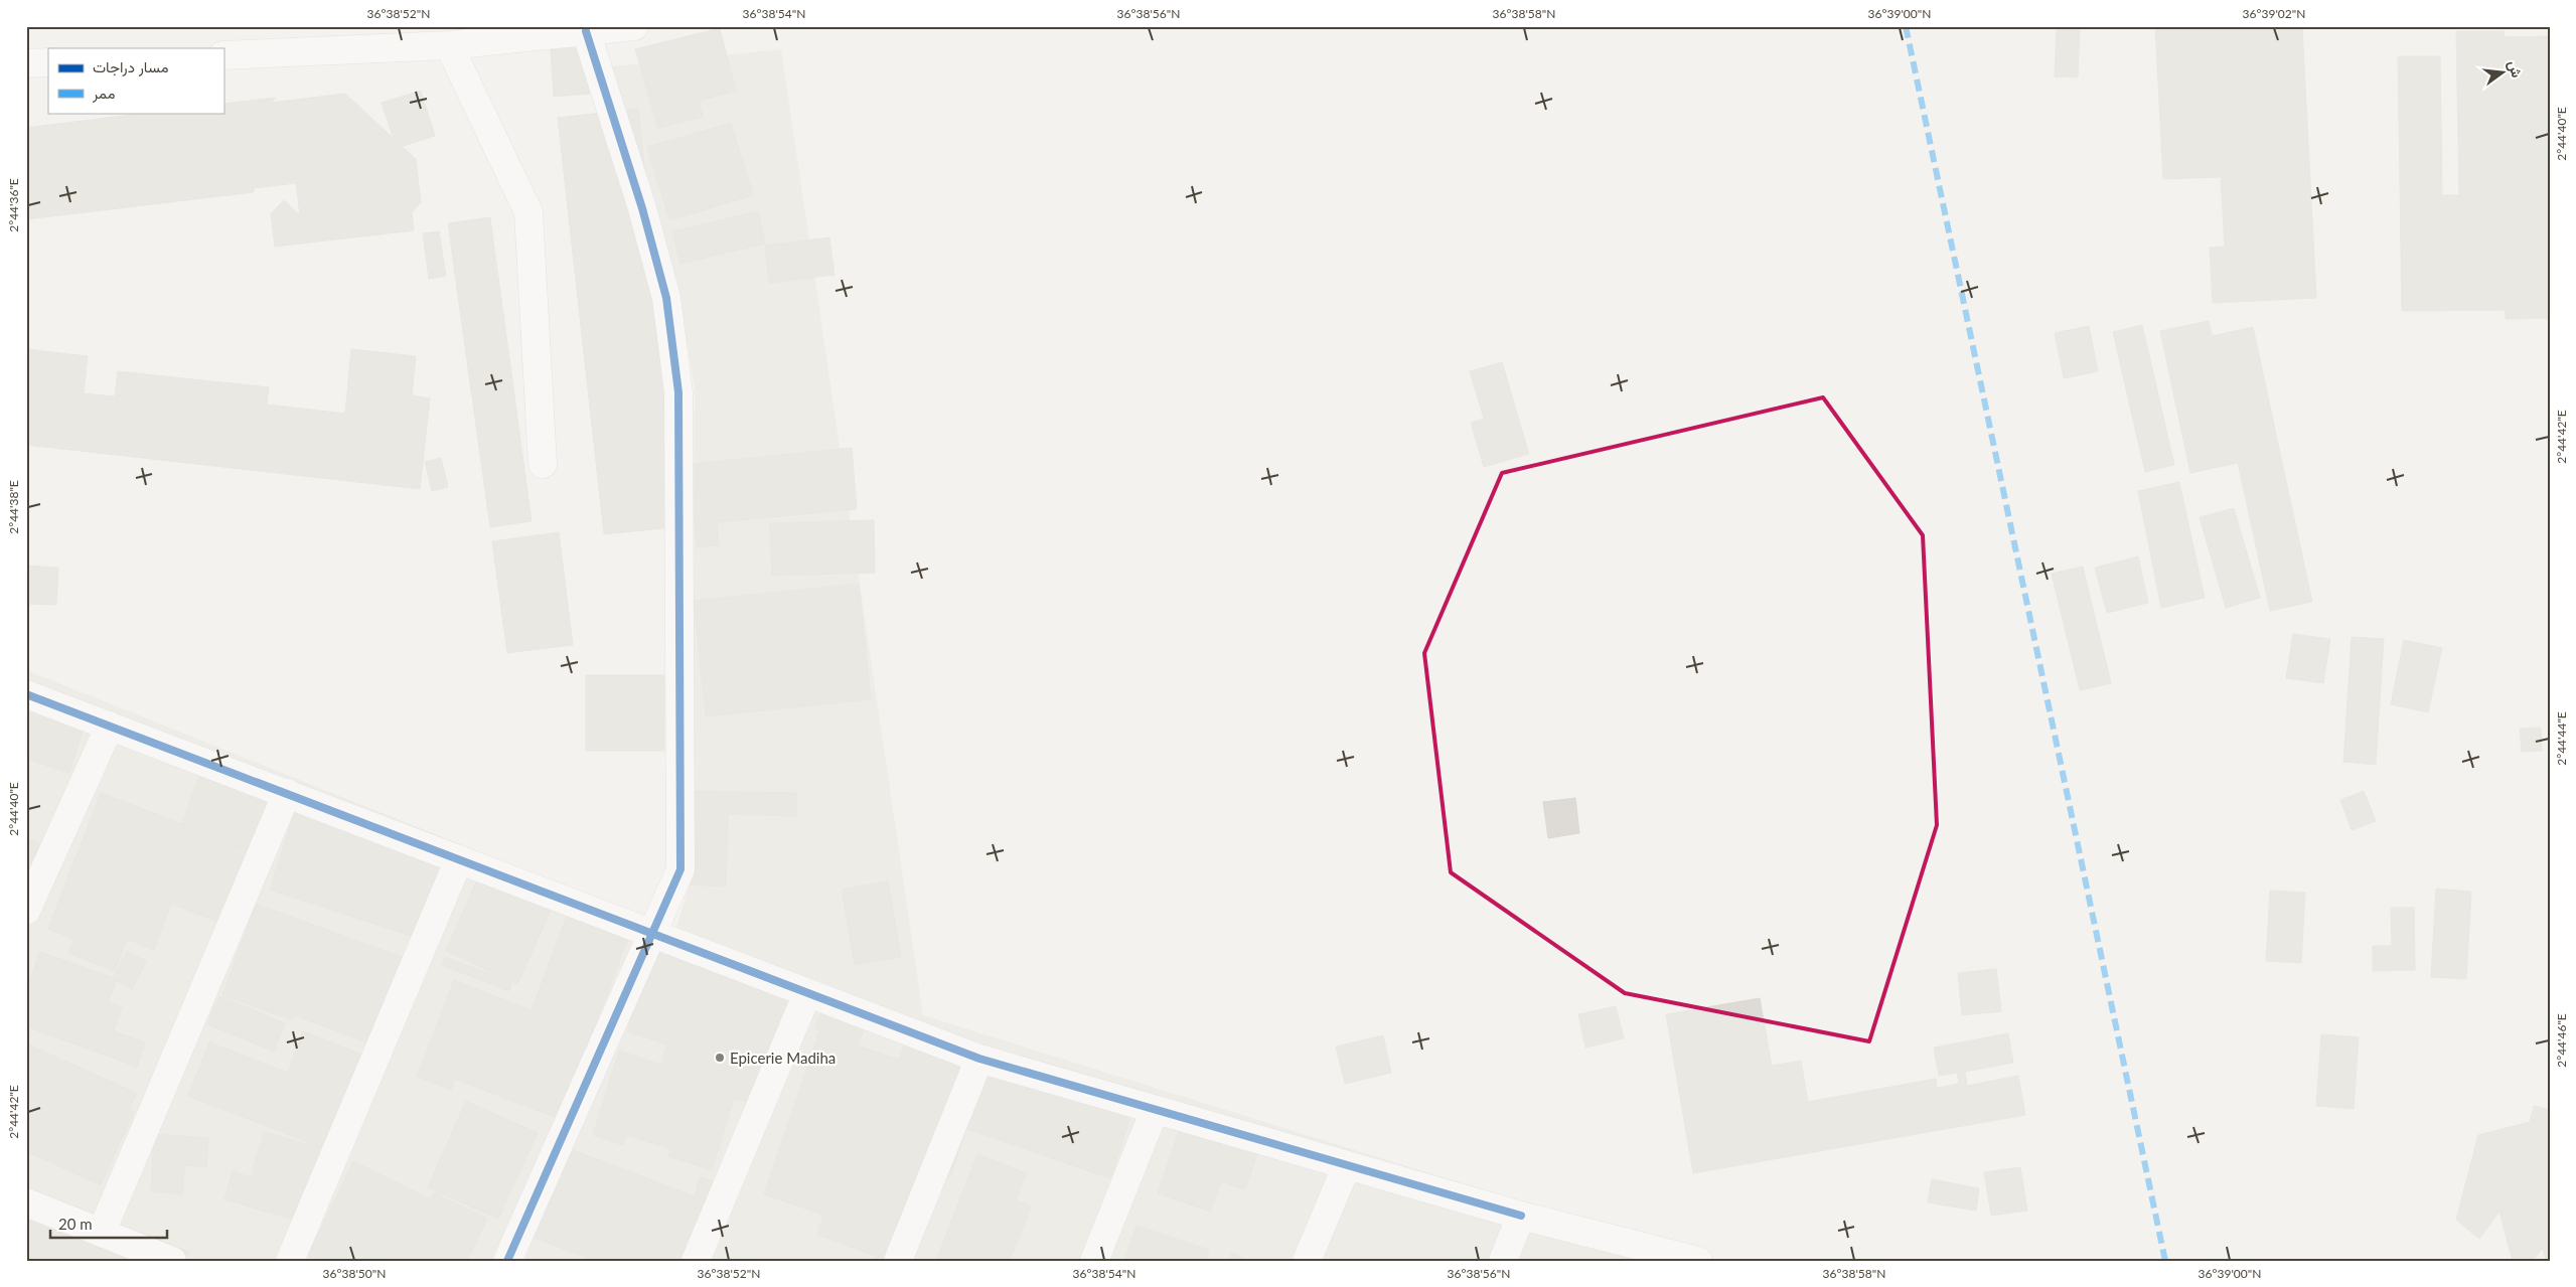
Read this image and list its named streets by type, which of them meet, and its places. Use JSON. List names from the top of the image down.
{
  "places": ["Epicerie Madiha"],
  "legend": ["مسار دراجات", "ممر"],
  "scale_bar": "20 m",
  "north": "right",
  "coordinates": [
    "36°38'52\"N",
    "36°38'54\"N",
    "36°38'56\"N",
    "36°38'58\"N",
    "36°39'00\"N",
    "36°39'02\"N",
    "2°44'40\"E",
    "2°44'36\"E",
    "2°44'42\"E",
    "2°44'38\"E",
    "2°44'44\"E",
    "2°44'46\"E",
    "36°38'50\"N"
  ]
}
